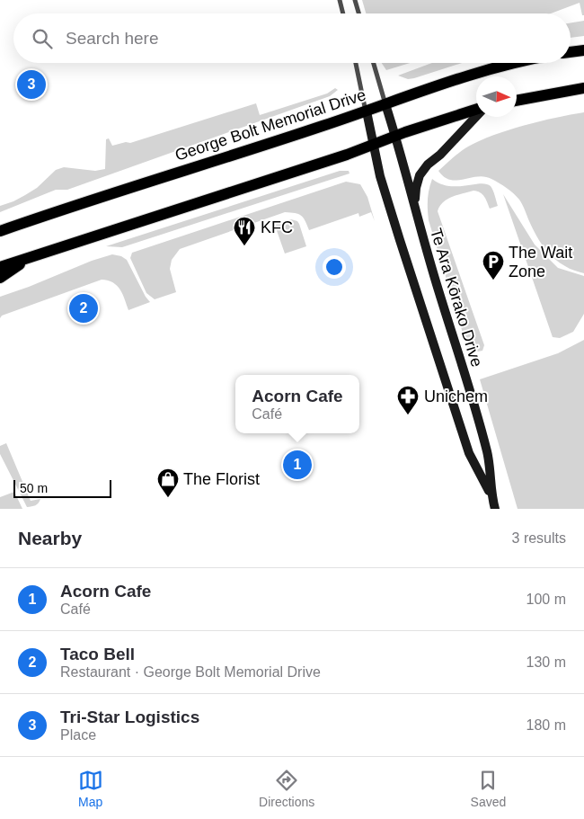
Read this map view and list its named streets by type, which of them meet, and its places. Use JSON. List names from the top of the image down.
{
  "streets": {
    "main road": ["George Bolt Memorial Drive"],
    "street": ["Te Ara Kōrako Drive"]
  },
  "crossings": [
    ["George Bolt Memorial Drive", "Te Ara Kōrako Drive"]
  ],
  "places": {
    "restaurant": ["KFC"],
    "parking": ["The Wait Zone"],
    "pharmacy": ["Unichem"],
    "shop": ["The Florist"]
  },
  "scale_bar": "50 m",
  "north": "right",
  "page": {
    "search": "Search here",
    "pins": ["3", "2", "1"],
    "popup": ["Acorn Cafe", "Café"],
    "scale": "50 m",
    "heading": ["Nearby", "3 results"],
    "list": [
      {
        "mark": "1",
        "name": "Acorn Cafe",
        "note": "Café",
        "value": "100 m"
      },
      {
        "mark": "2",
        "name": "Taco Bell",
        "note": "Restaurant · George Bolt Memorial Drive",
        "value": "130 m"
      },
      {
        "mark": "3",
        "name": "Tri-Star Logistics",
        "note": "Place",
        "value": "180 m"
      }
    ],
    "nav": ["Map", "Directions", "Saved"]
  }
}
